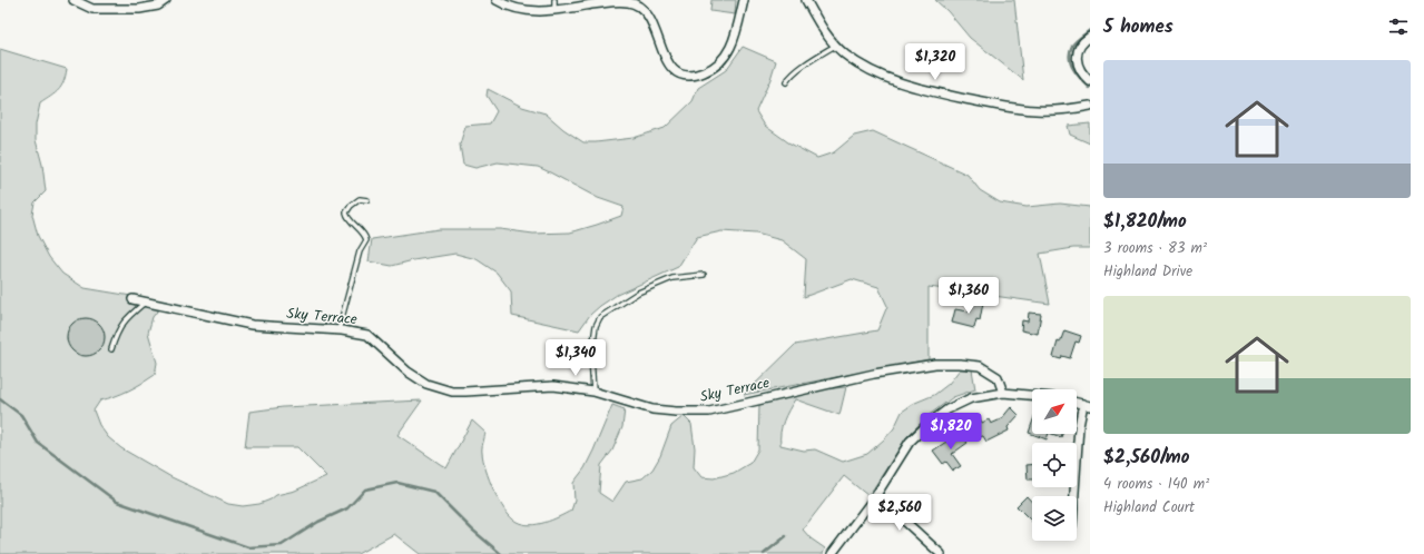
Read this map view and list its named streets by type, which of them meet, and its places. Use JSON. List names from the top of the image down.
{
  "streets": {
    "street": ["Sky Terrace"]
  },
  "north": "top right",
  "page": {
    "heading": "5 homes",
    "price": [
      "$1,320",
      "$1,360",
      "$1,340",
      "$1,820",
      "$2,560"
    ],
    "list": [
      {
        "name": "$1,820/mo",
        "note": "3 rooms · 83 m² · Highland Drive"
      },
      {
        "name": "$2,560/mo",
        "note": "4 rooms · 140 m² · Highland Court"
      }
    ]
  }
}
